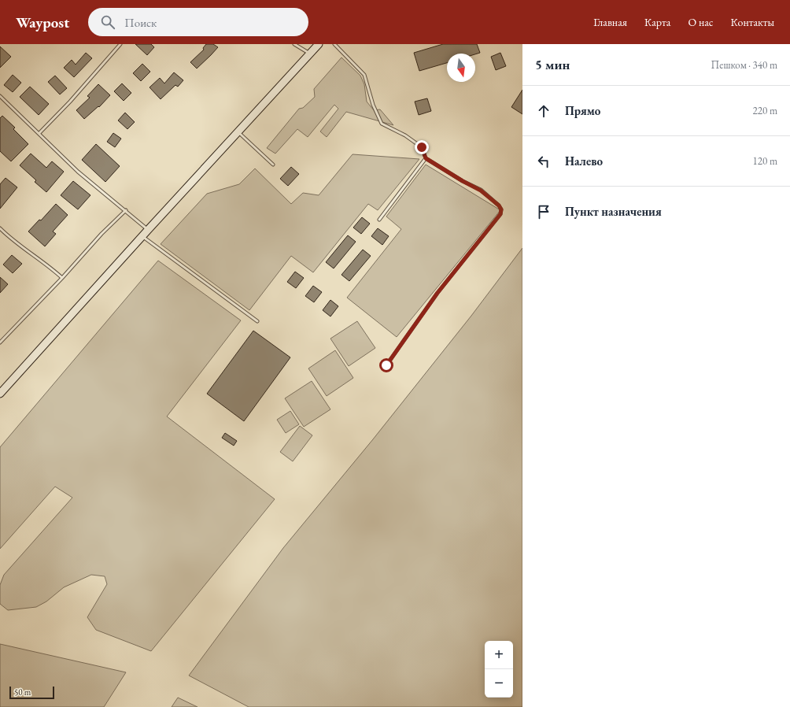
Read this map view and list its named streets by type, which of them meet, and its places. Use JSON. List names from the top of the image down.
{
  "scale_bar": "50 m",
  "north": "bottom",
  "page": {
    "header": "Waypost",
    "search": "Поиск",
    "nav": [
      "Главная",
      "Карта",
      "О нас",
      "Контакты"
    ],
    "heading": ["5 мин", "Пешком · 340 m"],
    "list": [
      ["Прямо", "220 m"],
      ["Налево", "120 m"],
      "Пункт назначения"
    ],
    "map_buttons": ["+", "−"],
    "scale": "50 m"
  }
}
